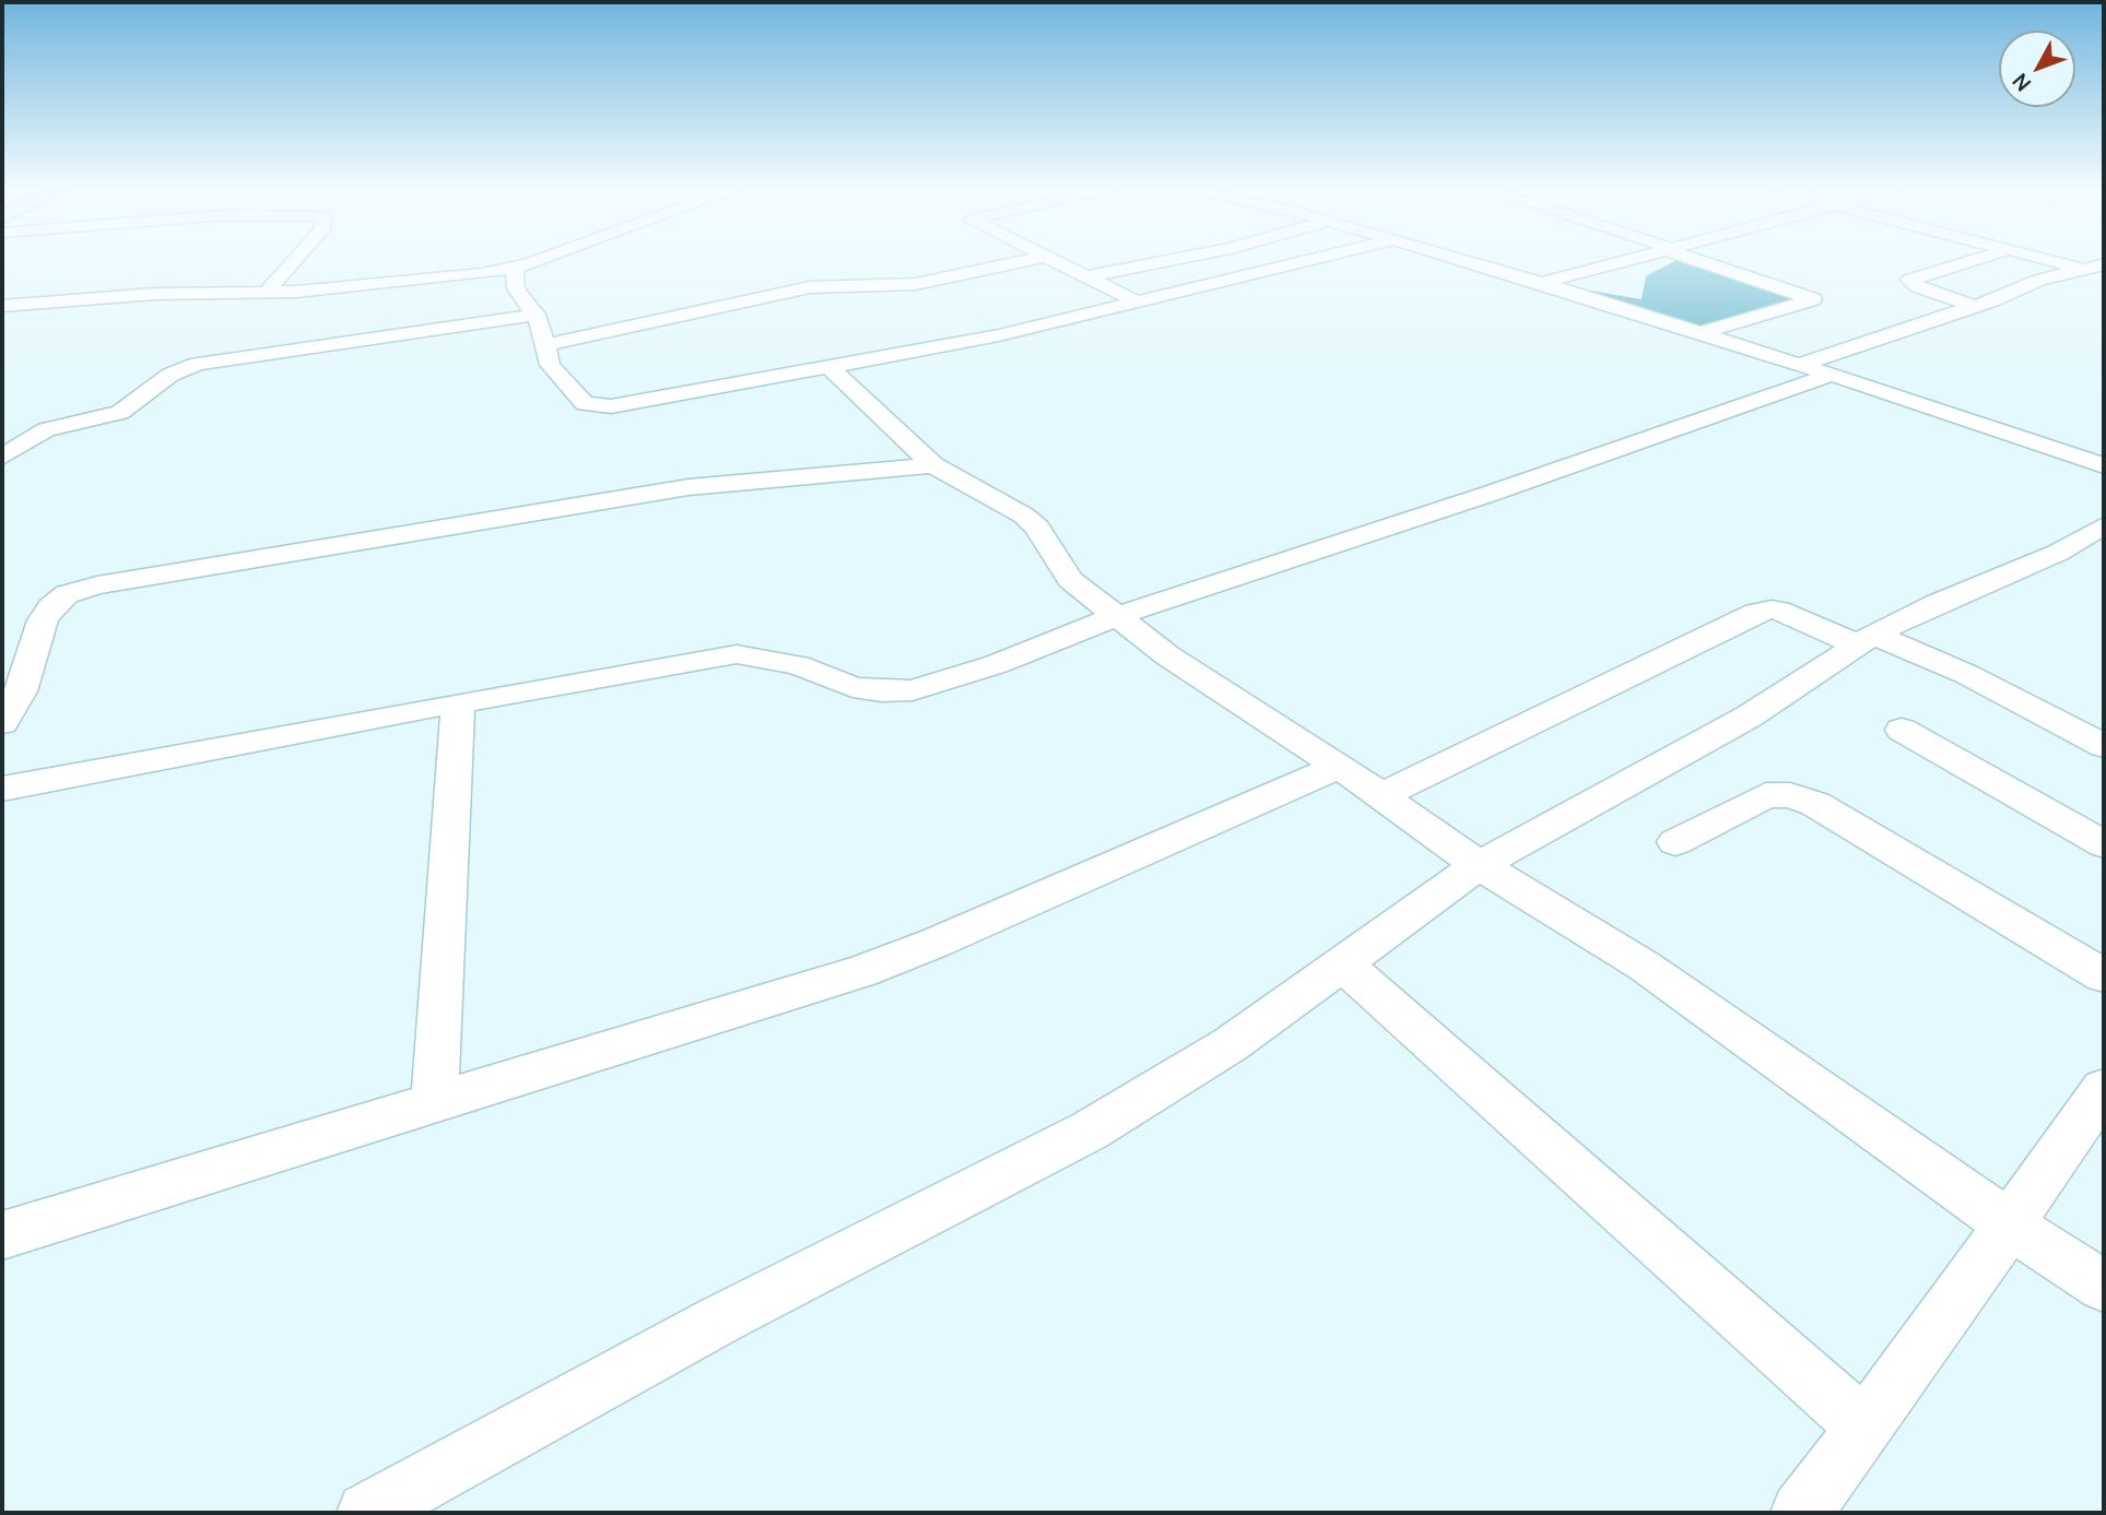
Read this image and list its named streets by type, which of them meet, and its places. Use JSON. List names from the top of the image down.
{
  "north": "bottom left"
}
